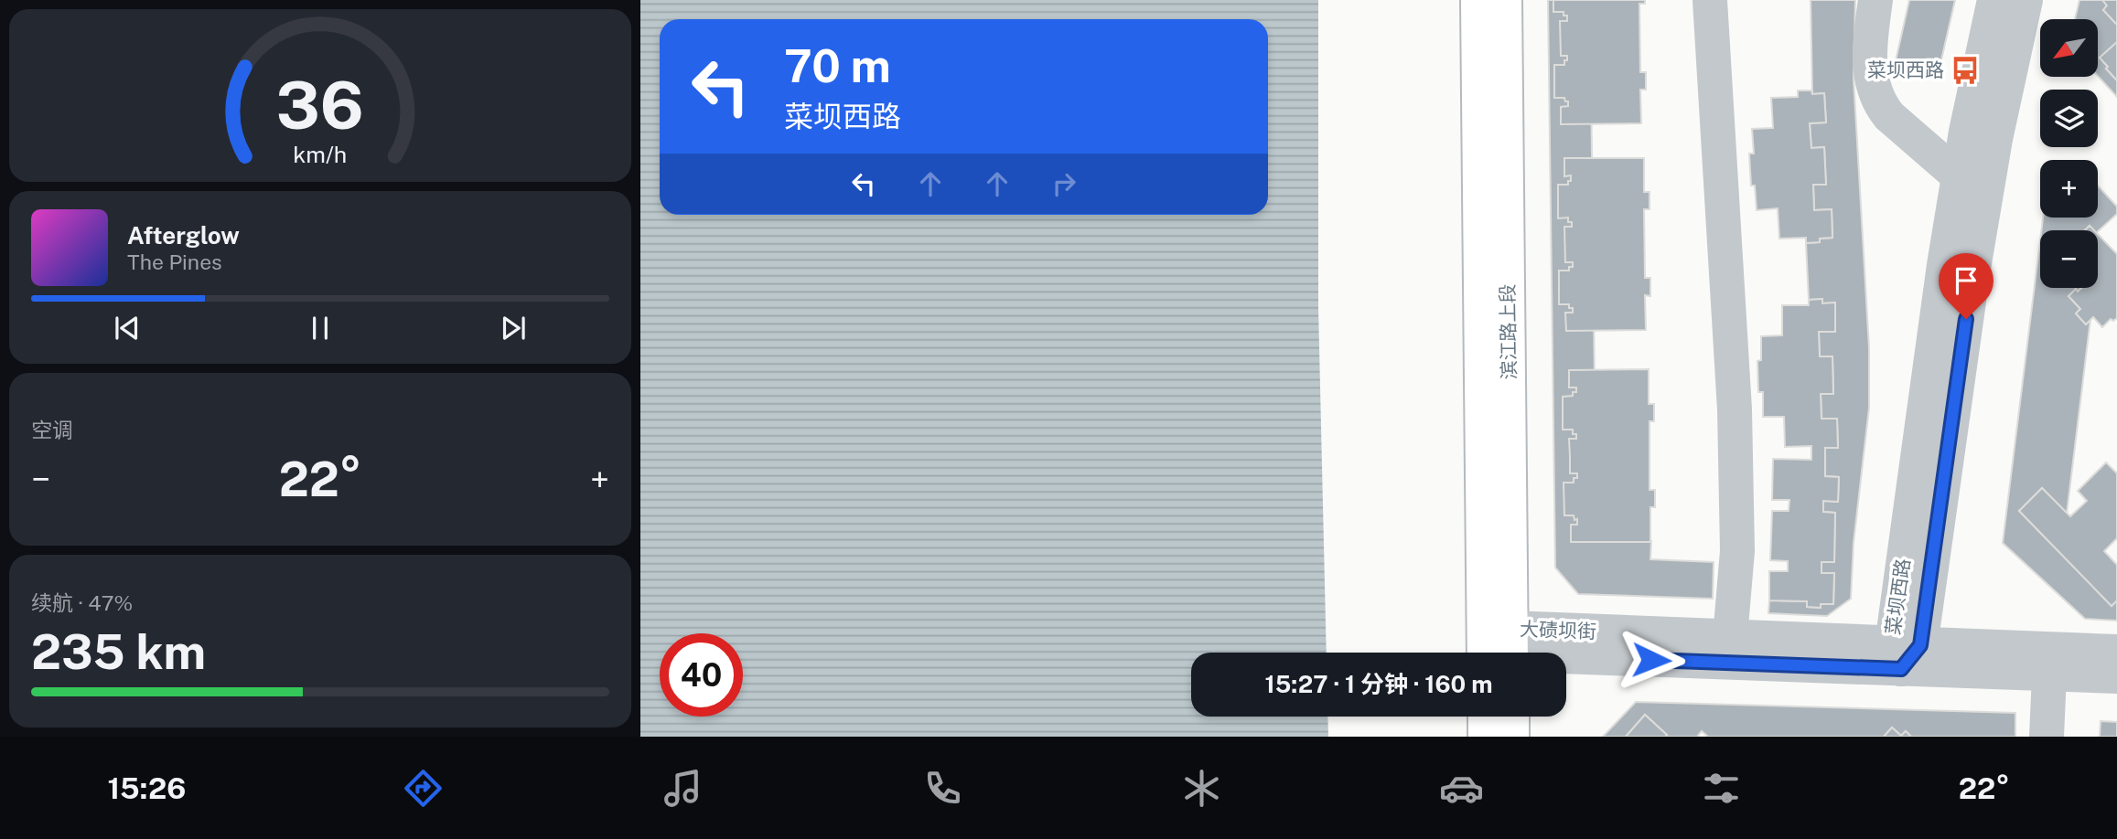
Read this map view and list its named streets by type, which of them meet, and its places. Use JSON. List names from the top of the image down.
{
  "streets": {
    "main road": ["滨江路上段"],
    "street": ["菜坝西路", "大碛坝街"]
  },
  "crossings": [
    ["滨江路上段", "大碛坝街"],
    ["菜坝西路", "大碛坝街"]
  ],
  "places": {
    "bus stop": ["菜坝西路"]
  },
  "north": "bottom left",
  "page": {
    "map_buttons": ["+", "−"],
    "turn": ["70 m", "菜坝西路"],
    "song": ["Afterglow", "The Pines"],
    "tile": [
      "空调",
      ["续航 · 47%", "235 km"]
    ],
    "heat": ["−", "22°", "+"],
    "limit": "40",
    "trip": "15:27 · 1 分钟 · 160 m",
    "tabs": ["15:26", "22°"],
    "gauge": ["36", "km/h"]
  }
}
